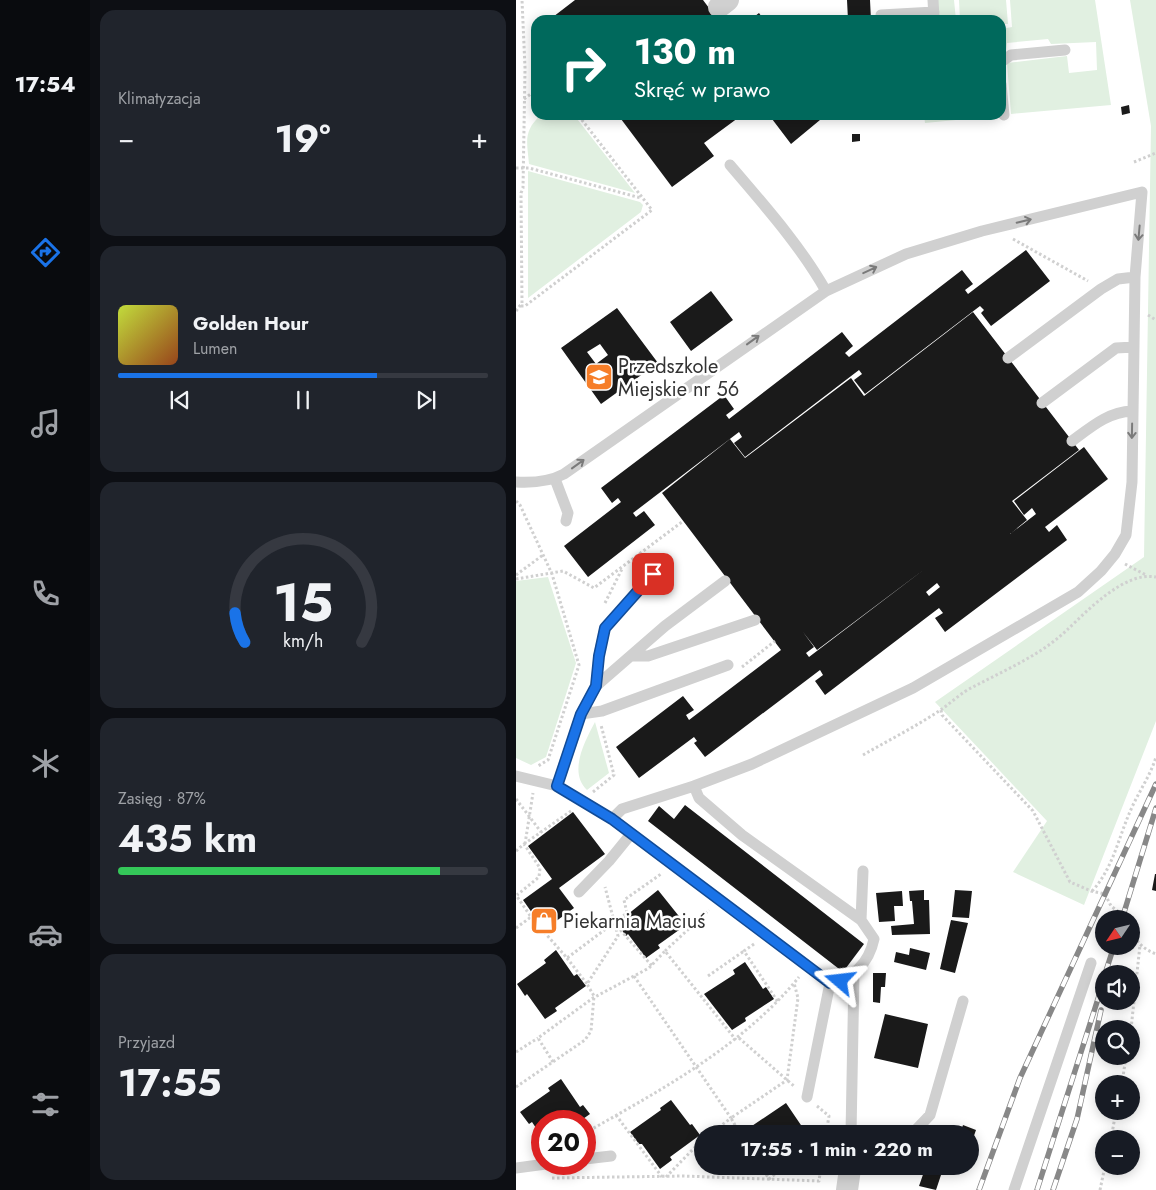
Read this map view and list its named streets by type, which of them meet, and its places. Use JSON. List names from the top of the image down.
{
  "places": {
    "school or university": ["Przedszkole Miejskie nr 56"],
    "shop": ["Piekarnia Maciuś"]
  },
  "north": "bottom left",
  "page": {
    "tabs": "17:54",
    "tile": [
      "Klimatyzacja",
      ["Zasięg · 87%", "435 km"],
      ["Przyjazd", "17:55"]
    ],
    "turn": ["130 m", "Skręć w prawo"],
    "heat": ["−", "19°", "+"],
    "song": ["Golden Hour", "Lumen"],
    "map_buttons": ["+", "−"],
    "limit": "20",
    "trip": "17:55 · 1 min · 220 m",
    "gauge": ["15", "km/h"]
  }
}
